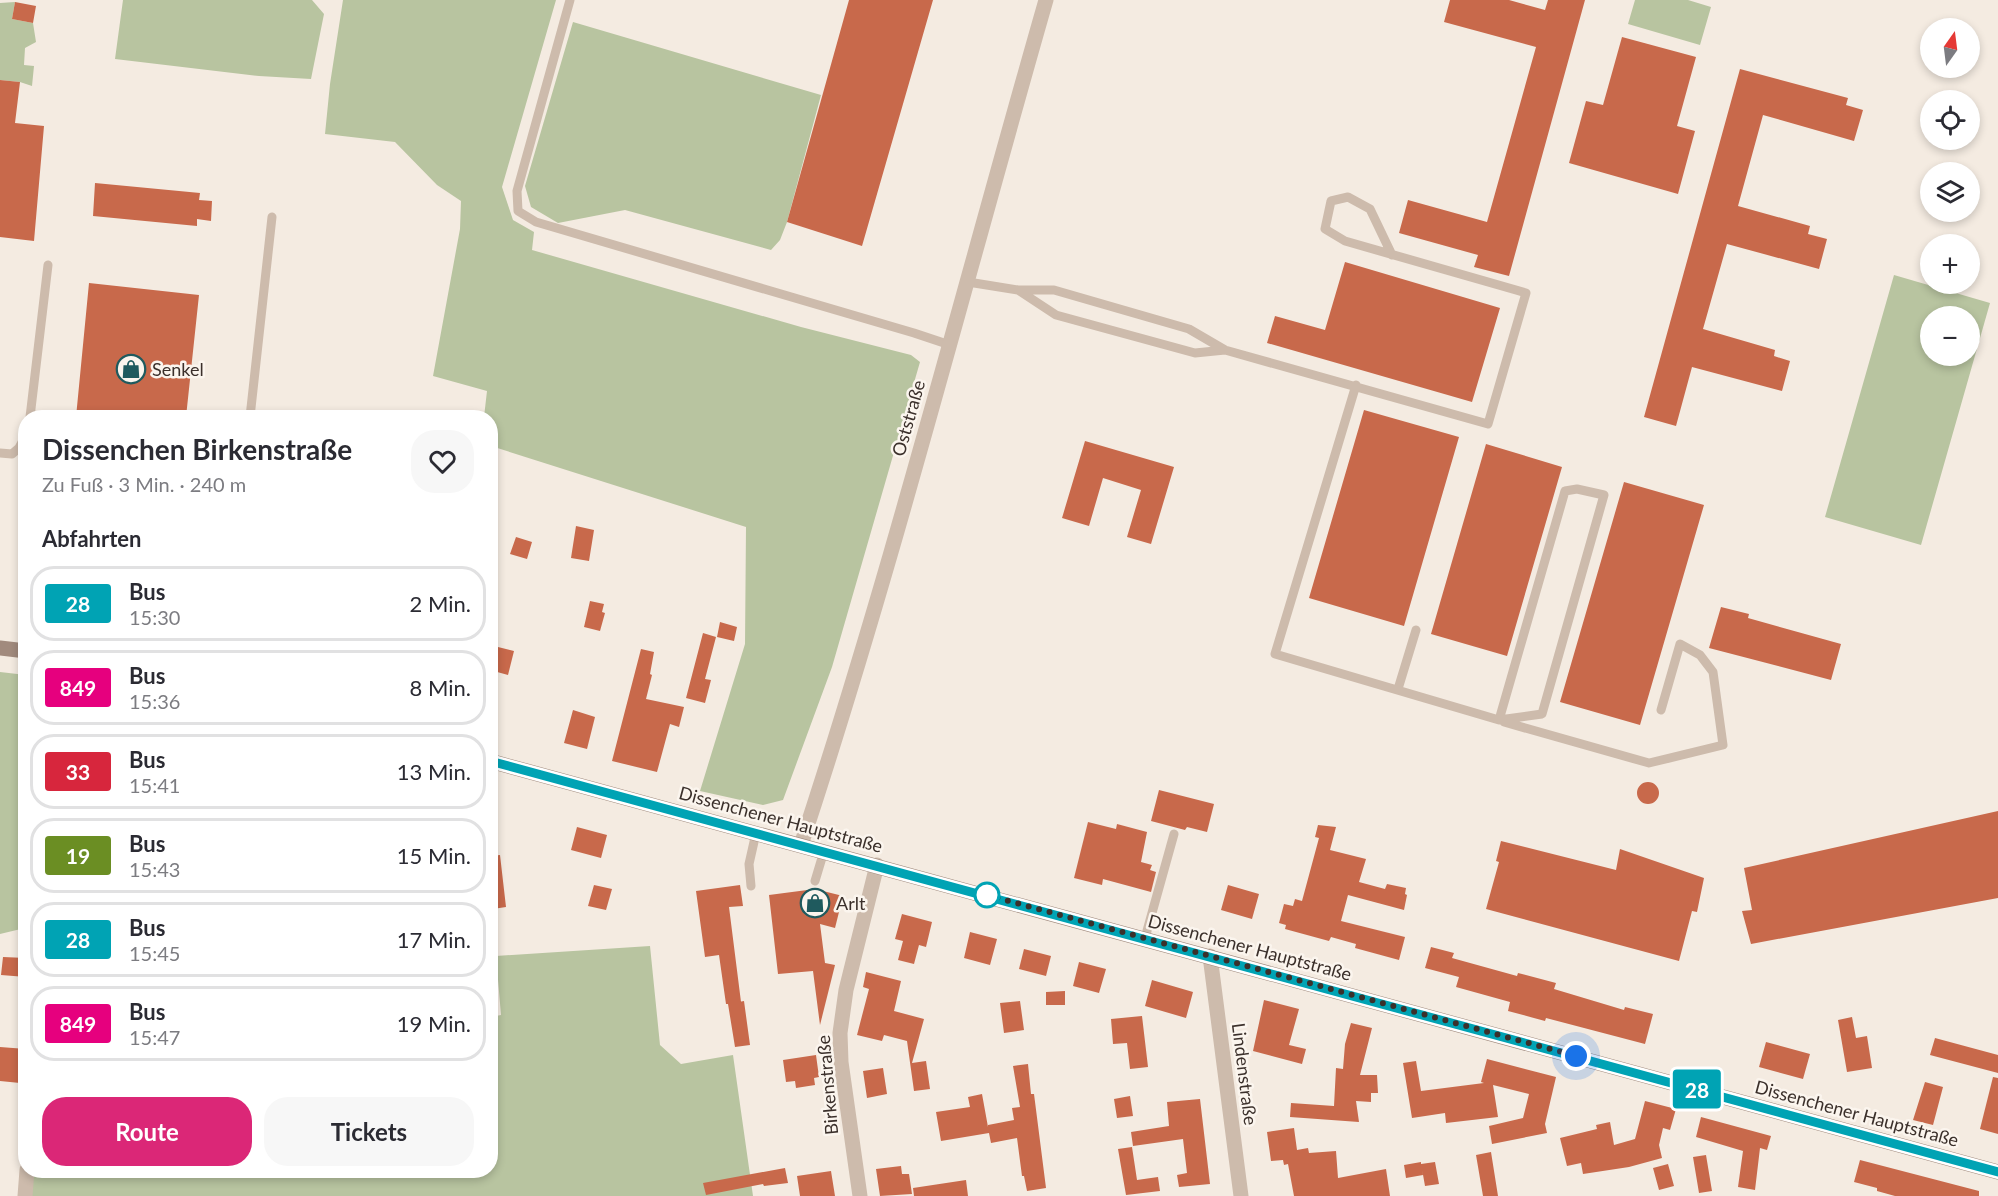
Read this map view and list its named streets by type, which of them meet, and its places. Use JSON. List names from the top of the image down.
{
  "streets": {
    "main road": ["Dissenchener Hauptstraße"],
    "street": ["Oststraße", "Lindenstraße", "Birkenstraße"]
  },
  "crossings": [
    ["Oststraße", "Dissenchener Hauptstraße"],
    ["Dissenchener Hauptstraße", "Lindenstraße"],
    ["Dissenchener Hauptstraße", "Birkenstraße"]
  ],
  "places": {
    "shop": ["Senkel", "Arlt"]
  },
  "lines": ["bus line 28"],
  "north": "top",
  "page": {
    "on_map": "28",
    "map_buttons": ["+", "−"],
    "heading": [
      ["Dissenchen Birkenstraße", "Zu Fuß · 3 Min. · 240 m"],
      "Abfahrten"
    ],
    "list": [
      {
        "mark": "28",
        "name": "Bus",
        "note": "15:30",
        "value": "2 Min."
      },
      {
        "mark": "849",
        "name": "Bus",
        "note": "15:36",
        "value": "8 Min."
      },
      {
        "mark": "33",
        "name": "Bus",
        "note": "15:41",
        "value": "13 Min."
      },
      {
        "mark": "19",
        "name": "Bus",
        "note": "15:43",
        "value": "15 Min."
      },
      {
        "mark": "28",
        "name": "Bus",
        "note": "15:45",
        "value": "17 Min."
      },
      {
        "mark": "849",
        "name": "Bus",
        "note": "15:47",
        "value": "19 Min."
      }
    ],
    "buttons": ["Route", "Tickets"]
  }
}
